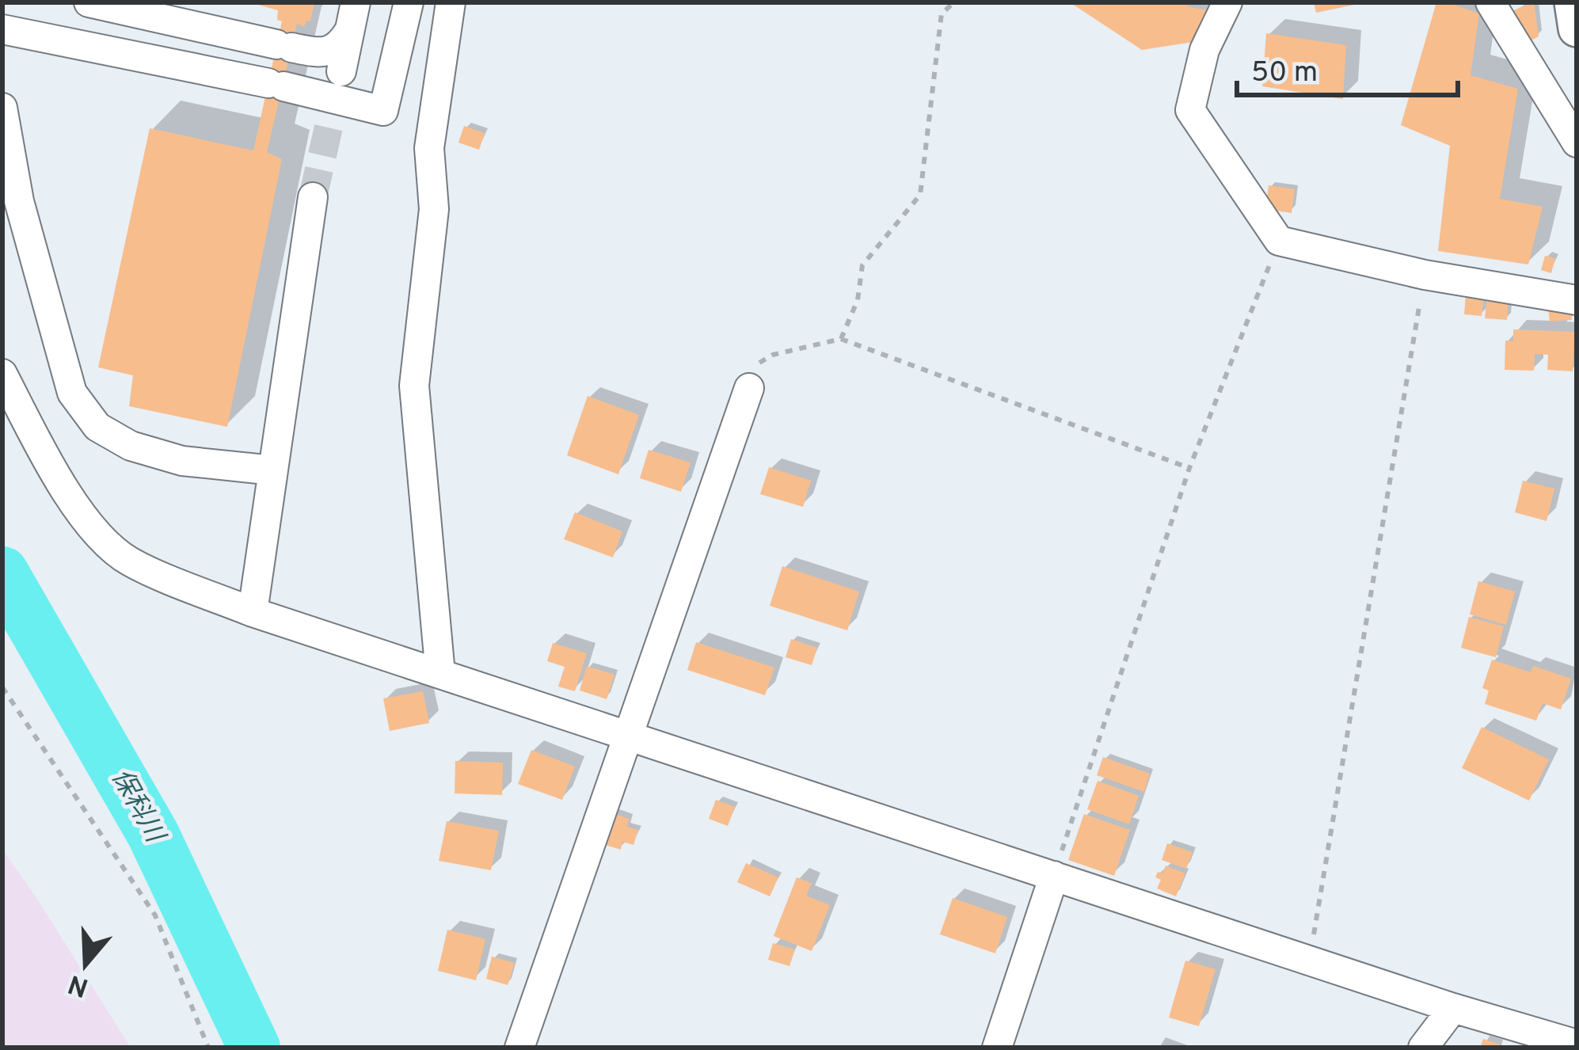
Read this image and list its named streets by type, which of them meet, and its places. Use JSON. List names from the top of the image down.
{
  "water": ["保科川"],
  "scale_bar": "50 m",
  "north": "bottom"
}
